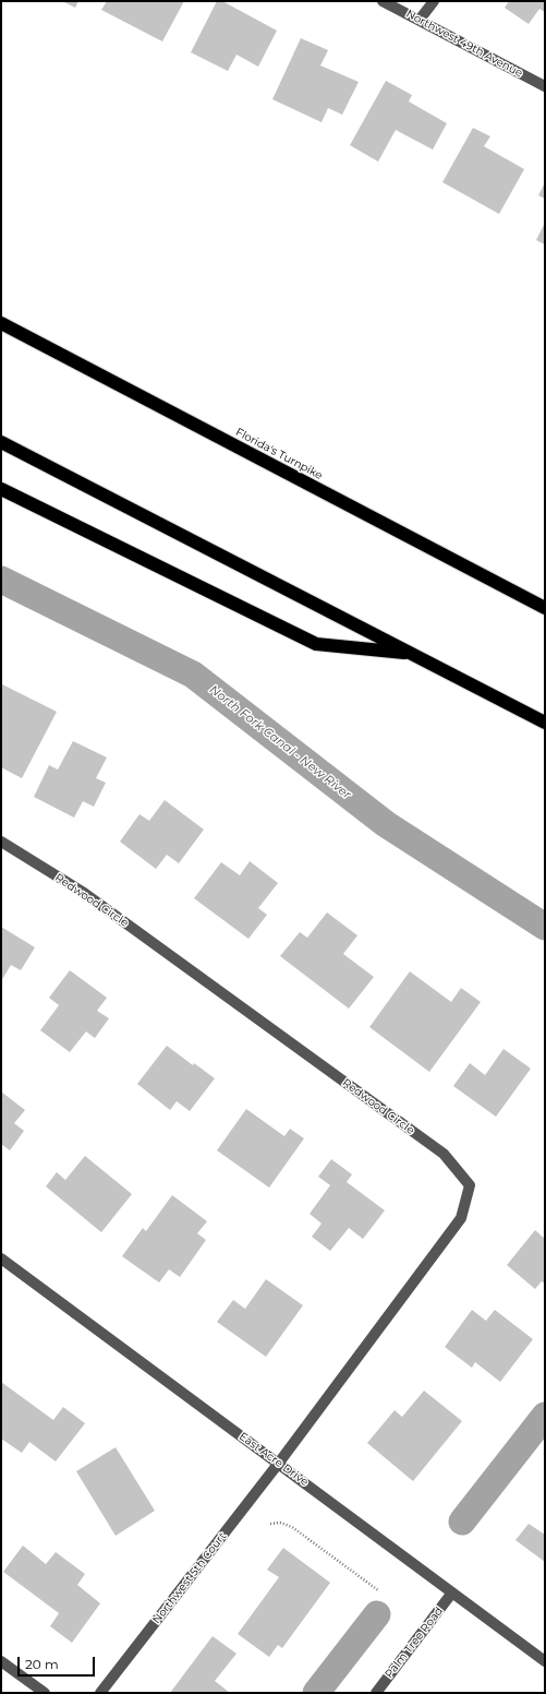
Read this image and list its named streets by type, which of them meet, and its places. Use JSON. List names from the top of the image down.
{
  "streets": {
    "highway": ["Florida's Turnpike"],
    "street": [
      "Northwest 49th Avenue",
      "Redwood Circle",
      "East Acre Drive",
      "Northwest 5th Court",
      "Palm Tree Road"
    ]
  },
  "crossings": [
    ["Redwood Circle", "East Acre Drive"],
    ["Redwood Circle", "Northwest 5th Court"],
    ["East Acre Drive", "Northwest 5th Court"],
    ["East Acre Drive", "Palm Tree Road"]
  ],
  "water": ["North Fork Canal - New River"],
  "scale_bar": "20 m"
}
